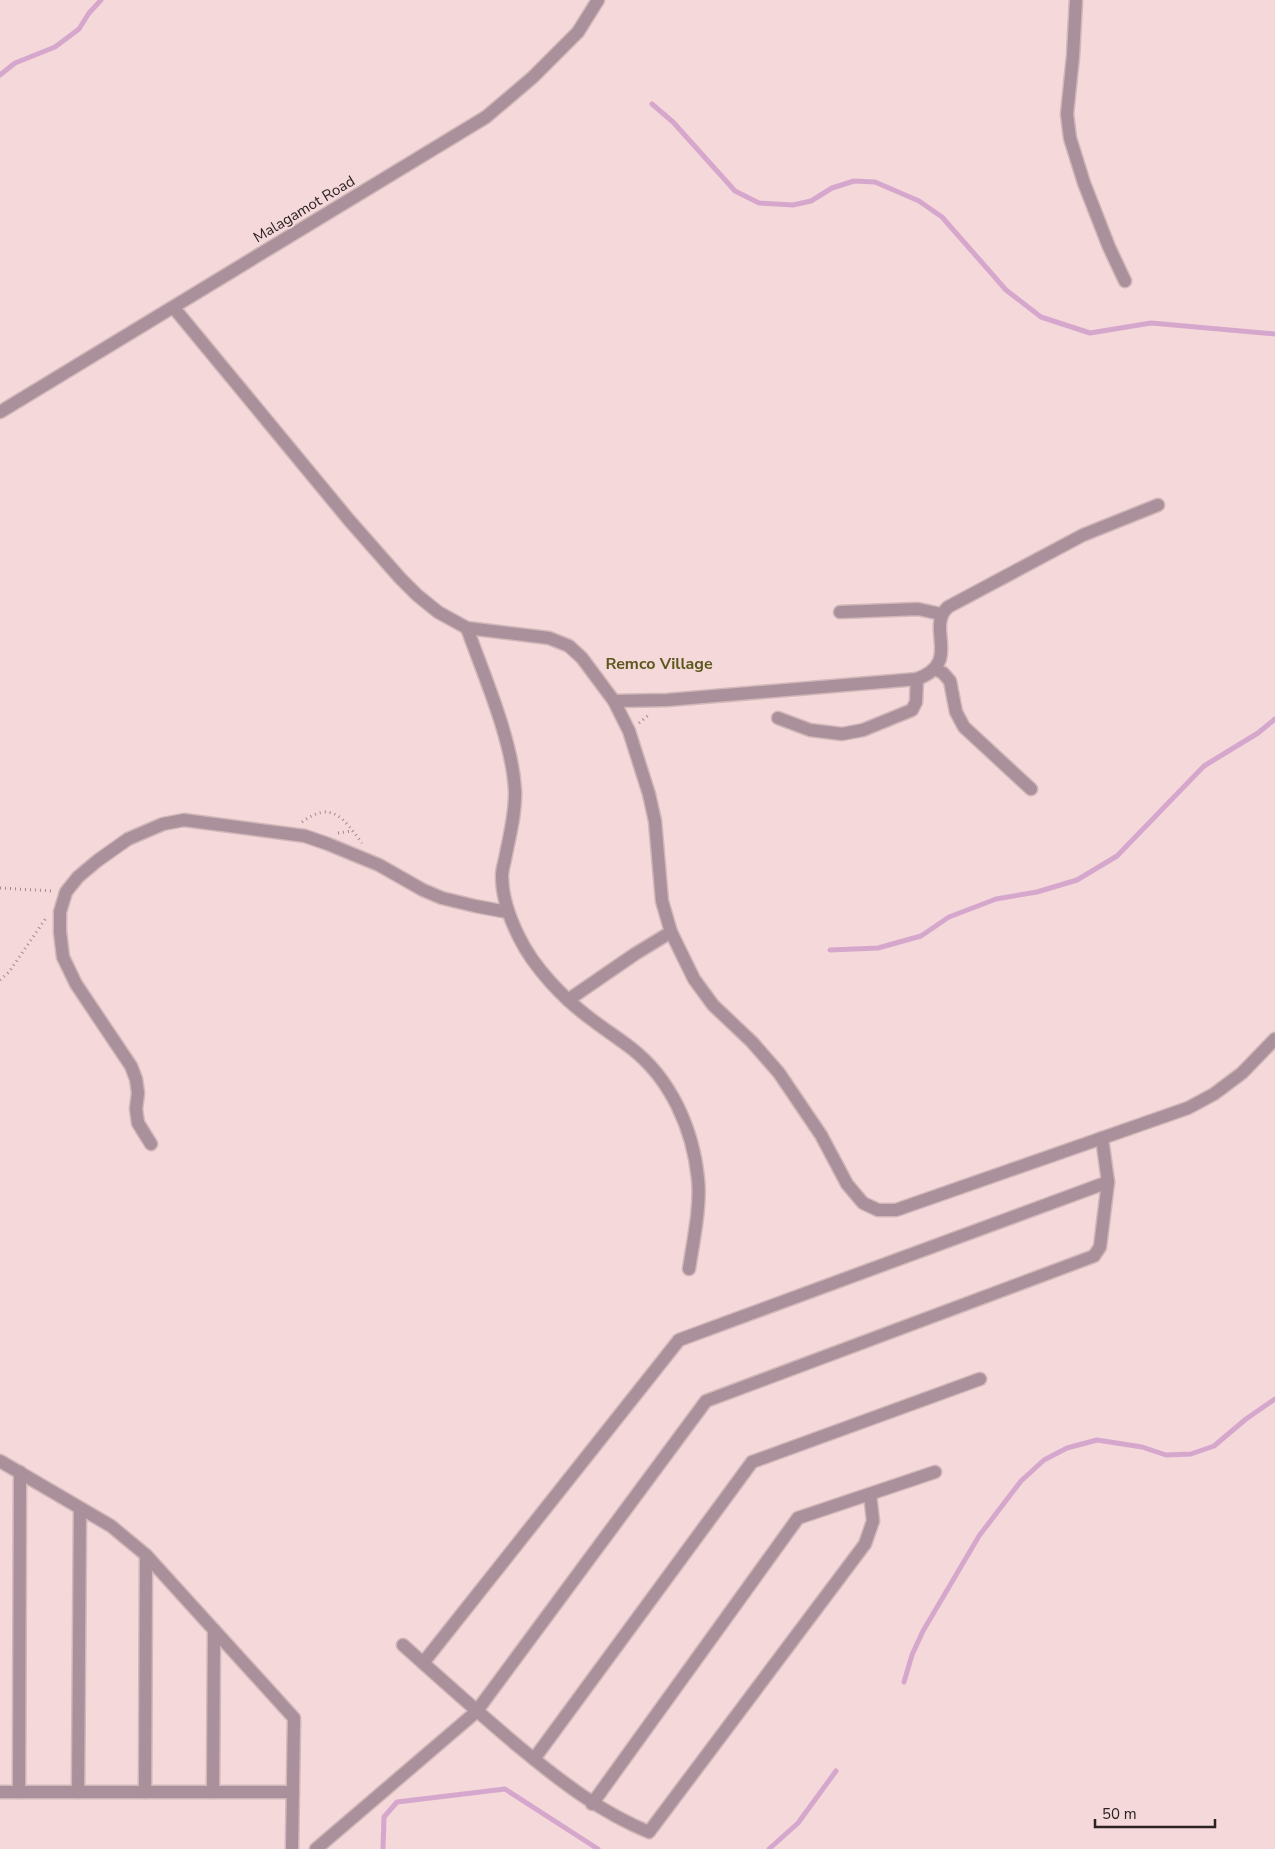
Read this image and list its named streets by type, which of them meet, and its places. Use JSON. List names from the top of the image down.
{
  "streets": {
    "street": ["Malagamot Road"]
  },
  "districts": ["Remco Village"],
  "scale_bar": "50 m"
}
